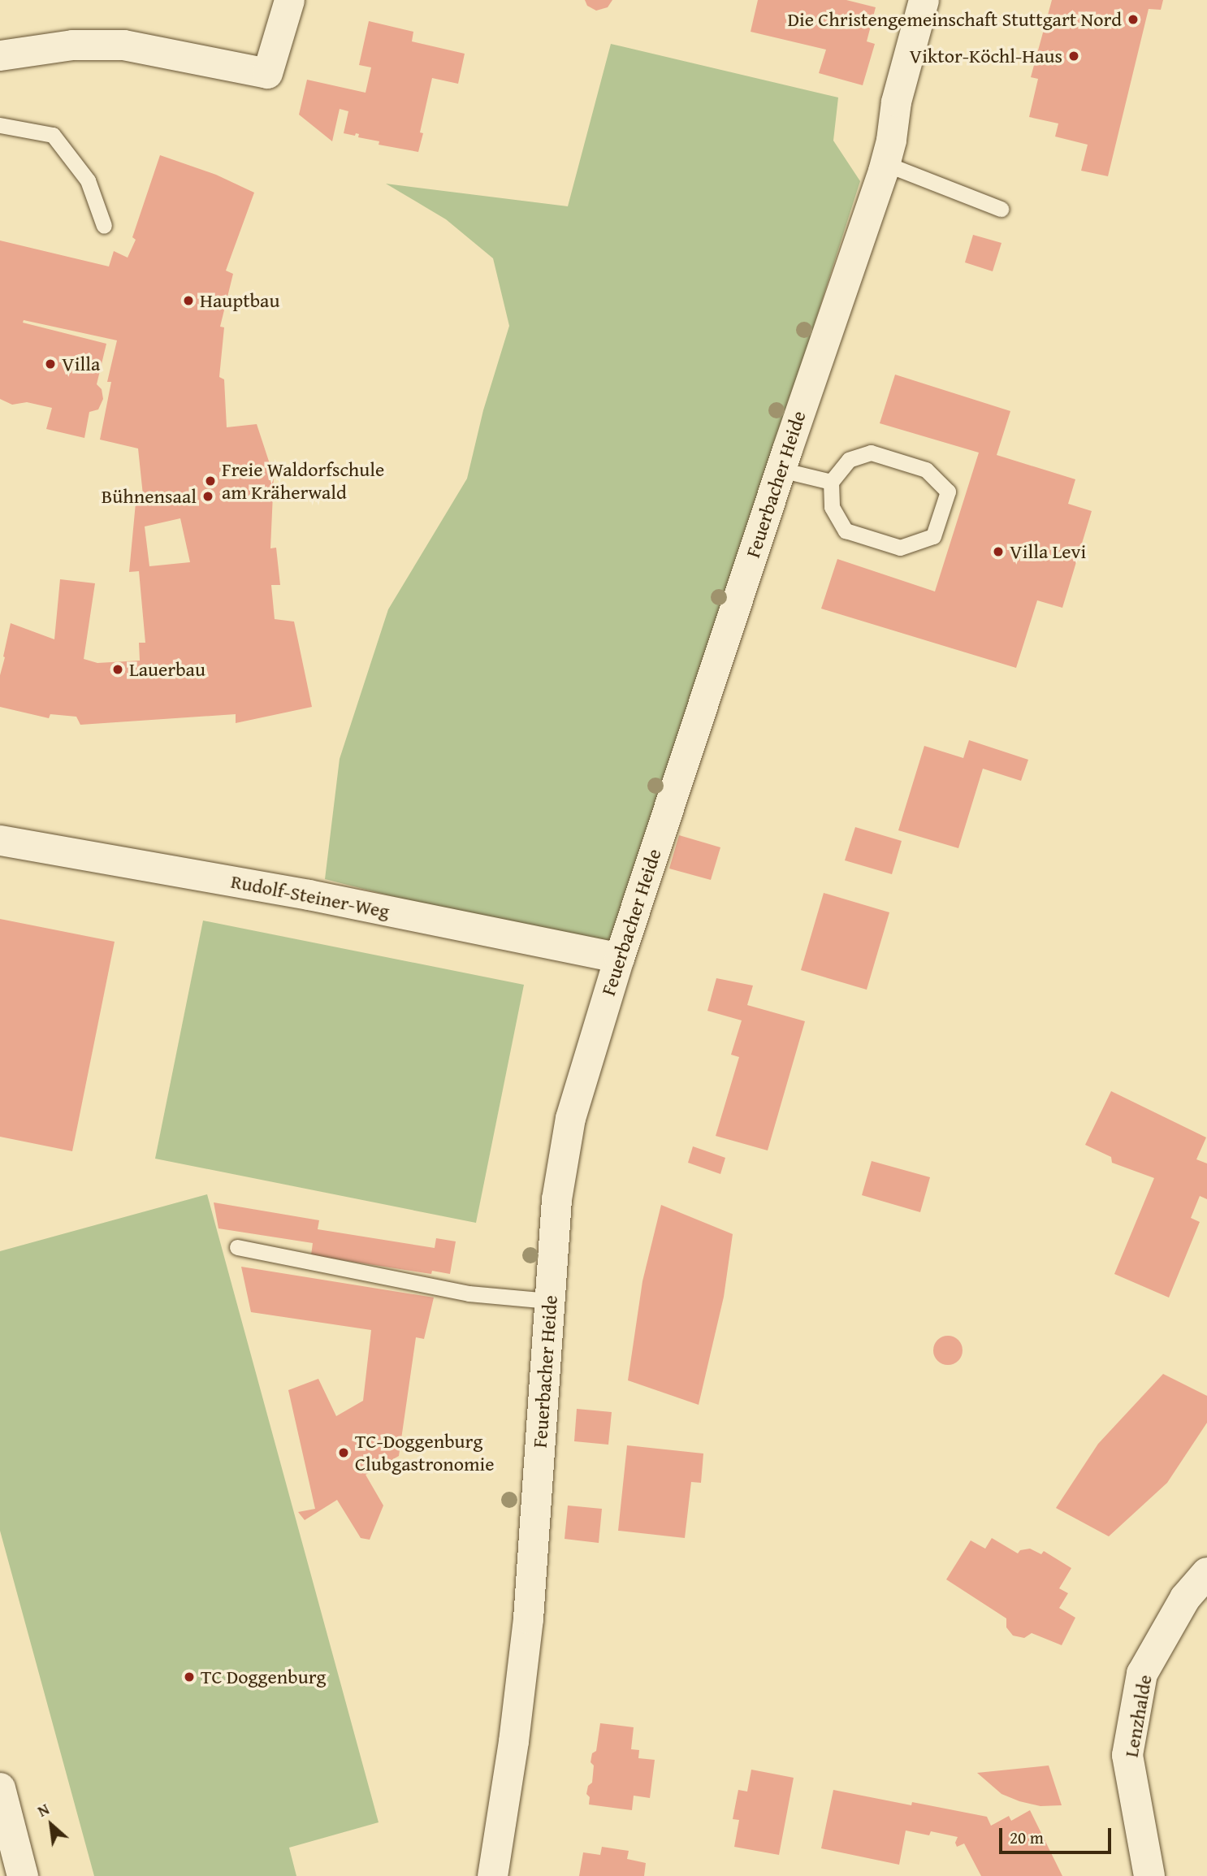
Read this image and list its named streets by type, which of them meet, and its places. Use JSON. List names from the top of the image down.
{
  "streets": {
    "street": ["Feuerbacher Heide", "Rudolf-Steiner-Weg", "Lenzhalde"]
  },
  "crossings": [
    ["Feuerbacher Heide", "Rudolf-Steiner-Weg"]
  ],
  "places": [
    "Die Christengemeinschaft Stuttgart Nord",
    "Viktor-Köchl-Haus",
    "Hauptbau",
    "Villa",
    "Freie Waldorfschule am Kräherwald",
    "Bühnensaal",
    "Villa Levi",
    "Lauerbau",
    "TC-Doggenburg Clubgastronomie",
    "TC Doggenburg"
  ],
  "scale_bar": "20 m",
  "north": "top left"
}
